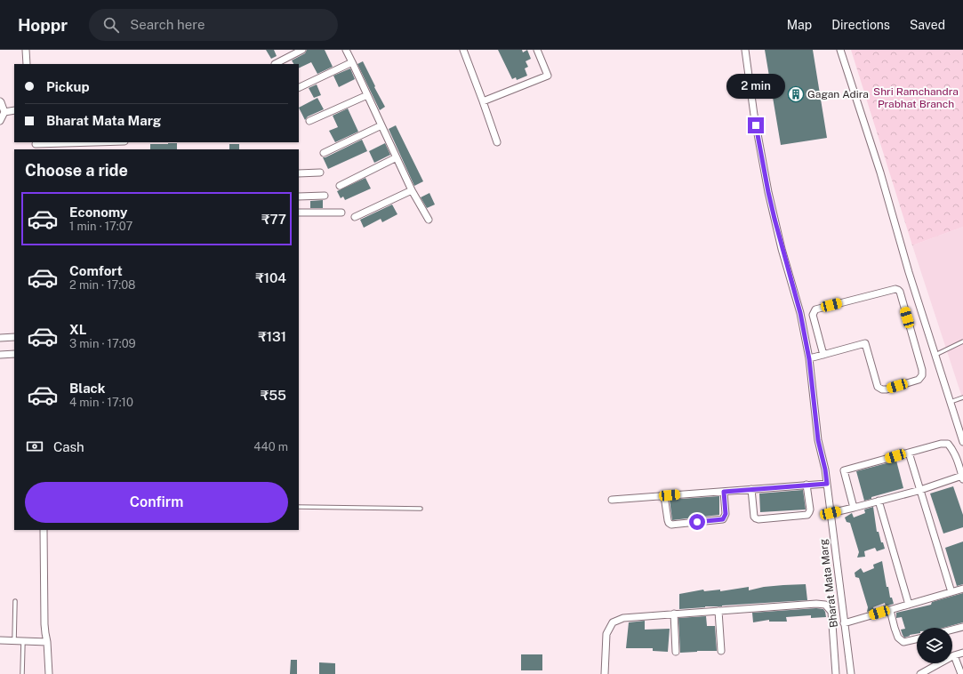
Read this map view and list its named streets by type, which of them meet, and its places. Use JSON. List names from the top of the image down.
{
  "streets": {
    "street": ["Bharat Mata Marg"]
  },
  "parks": ["Shri Ramchandra Prabhat Branch"],
  "places": {
    "building": ["Gagan Adira"]
  },
  "page": {
    "header": "Hoppr",
    "search": "Search here",
    "nav": ["Map", "Directions", "Saved"],
    "banner": ["Pickup", "Bharat Mata Marg"],
    "bubble": "2 min",
    "heading": "Choose a ride",
    "list": [
      {
        "name": "Economy",
        "note": "1 min · 17:07",
        "value": "₹77"
      },
      {
        "name": "Comfort",
        "note": "2 min · 17:08",
        "value": "₹104"
      },
      {
        "name": "XL",
        "note": "3 min · 17:09",
        "value": "₹131"
      },
      {
        "name": "Black",
        "note": "4 min · 17:10",
        "value": "₹55"
      }
    ],
    "pay": ["Cash", "440 m"],
    "buttons": "Confirm"
  }
}
